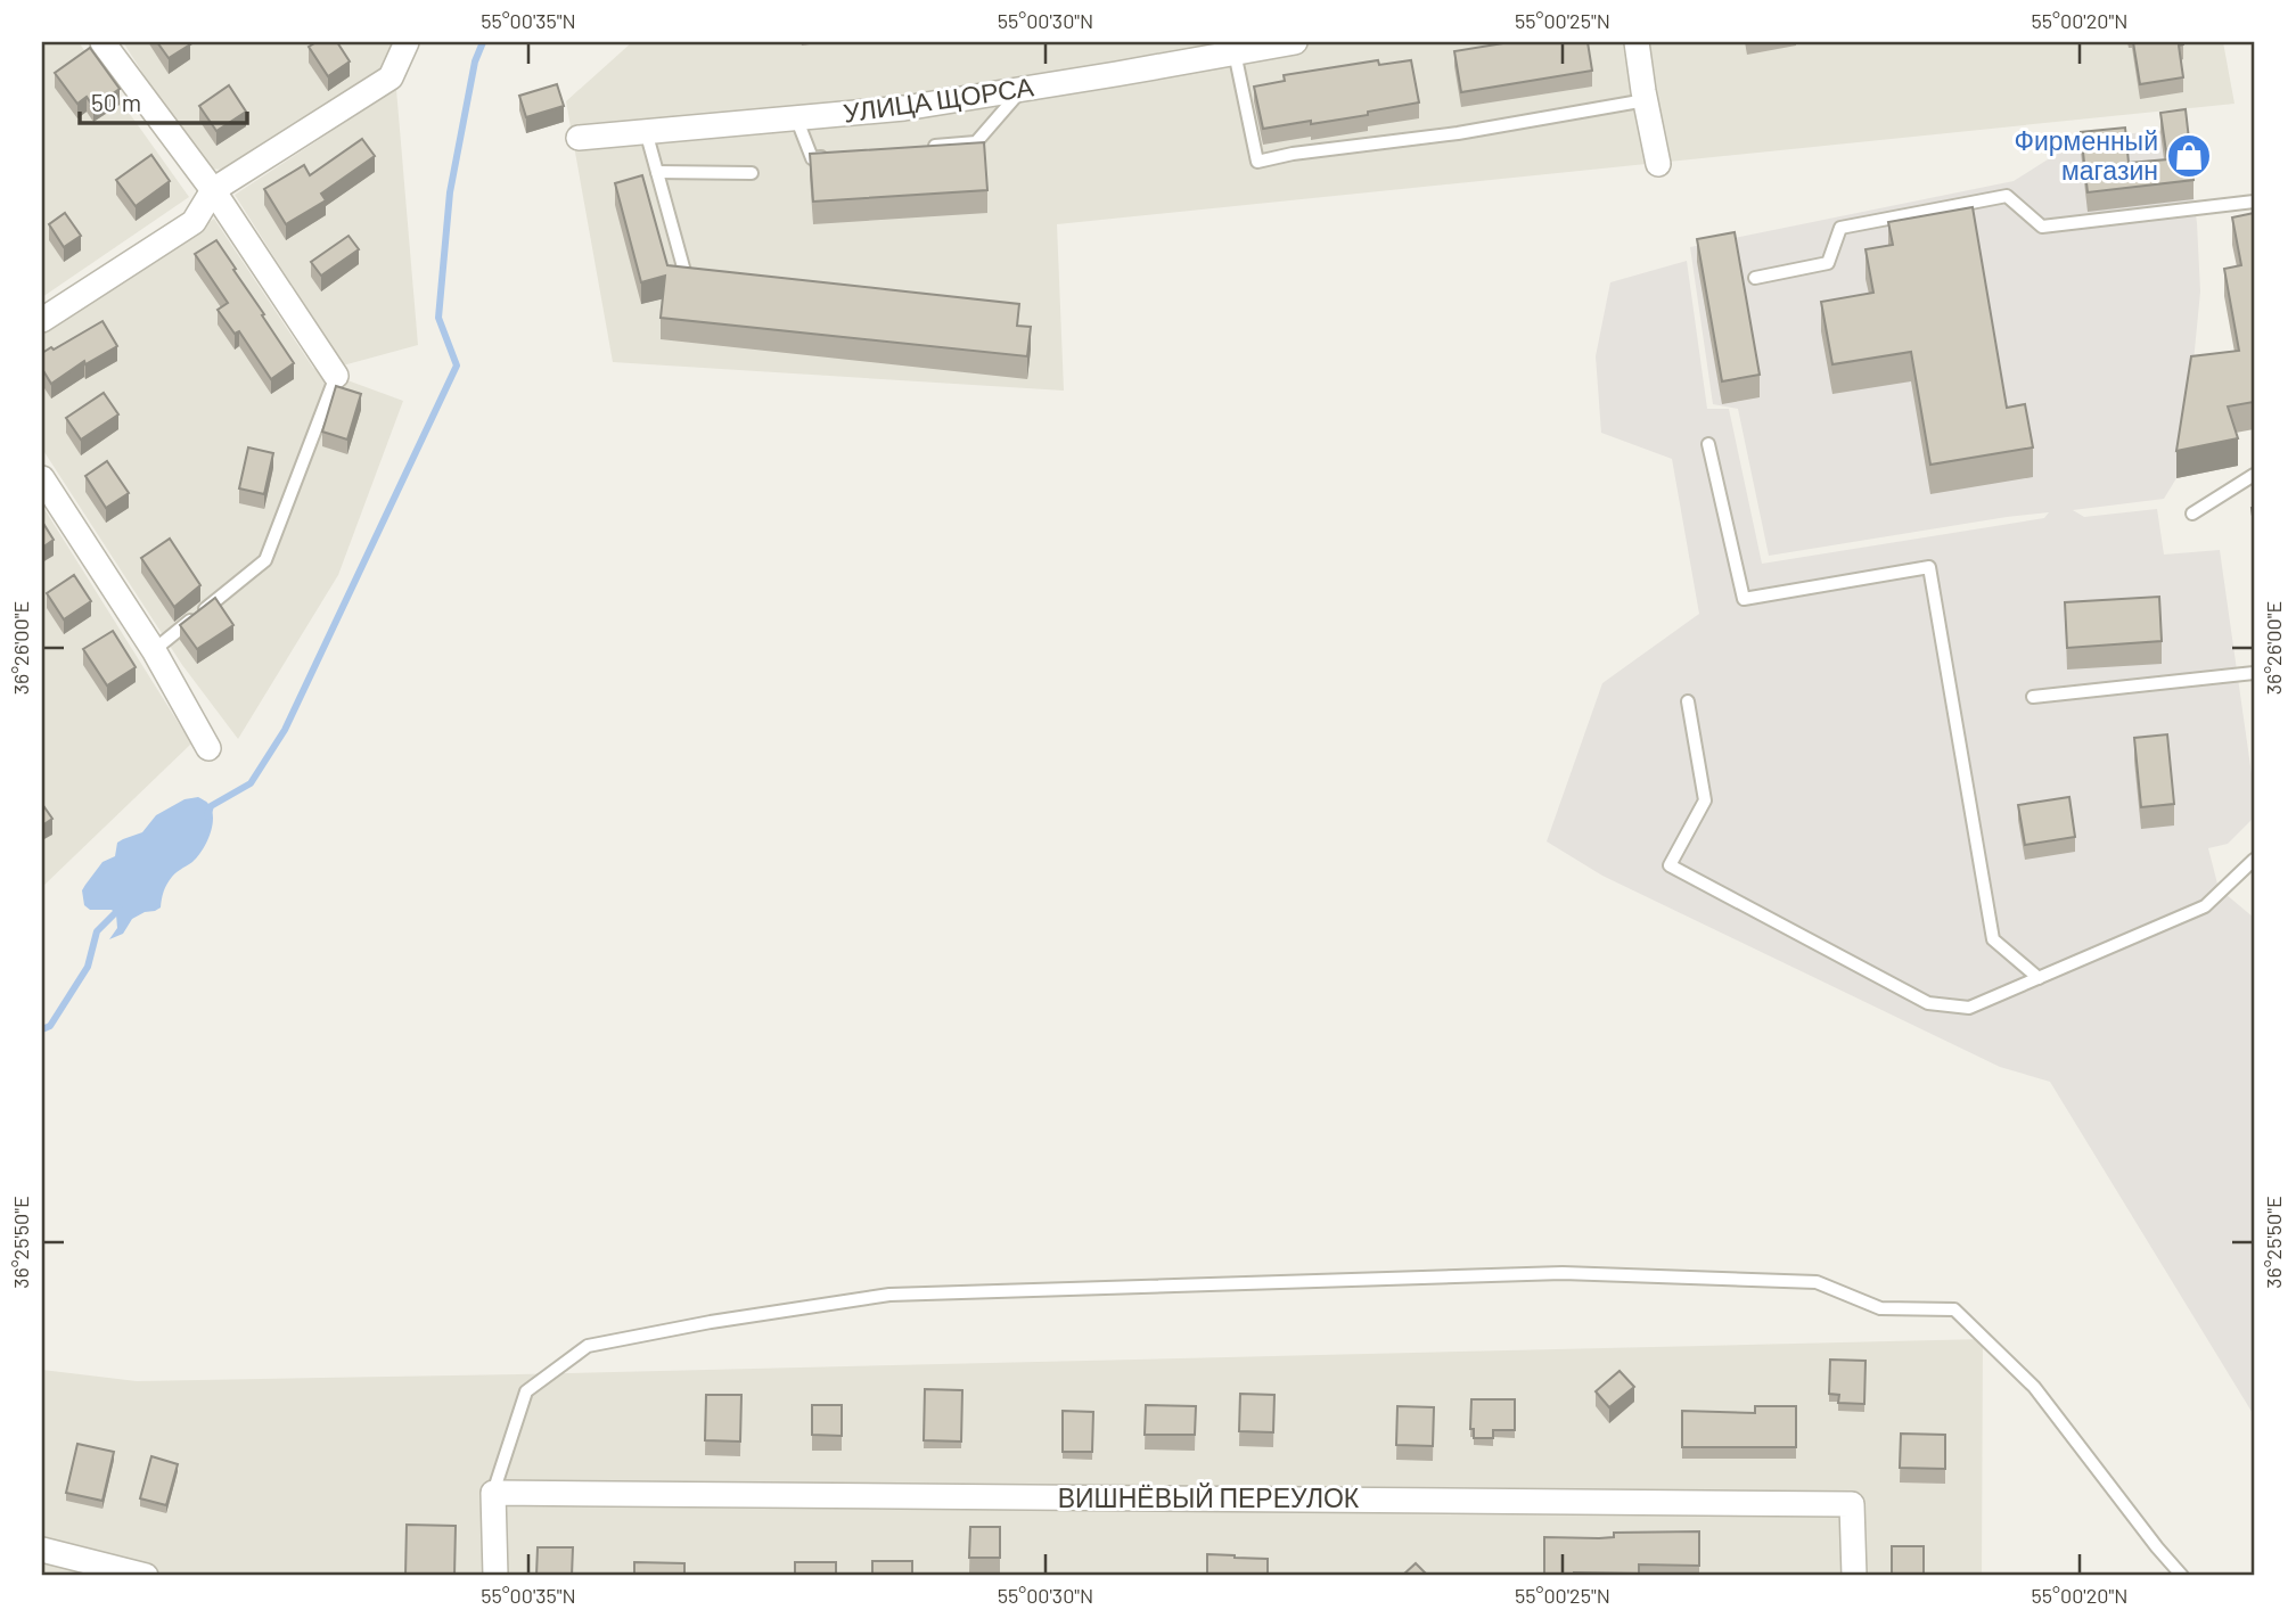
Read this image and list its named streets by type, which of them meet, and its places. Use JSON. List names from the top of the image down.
{
  "streets": {
    "street": ["УЛИЦА ЩОРСА", "ВИШНЁВЫЙ ПЕРЕУЛОК"]
  },
  "places": {
    "shop": ["Фирменный магазин"]
  },
  "scale_bar": "50 m",
  "coordinates": [
    "55°00'35\"N",
    "55°00'30\"N",
    "55°00'25\"N",
    "55°00'20\"N",
    "36°26'00\"E",
    "36°25'50\"E"
  ]
}
